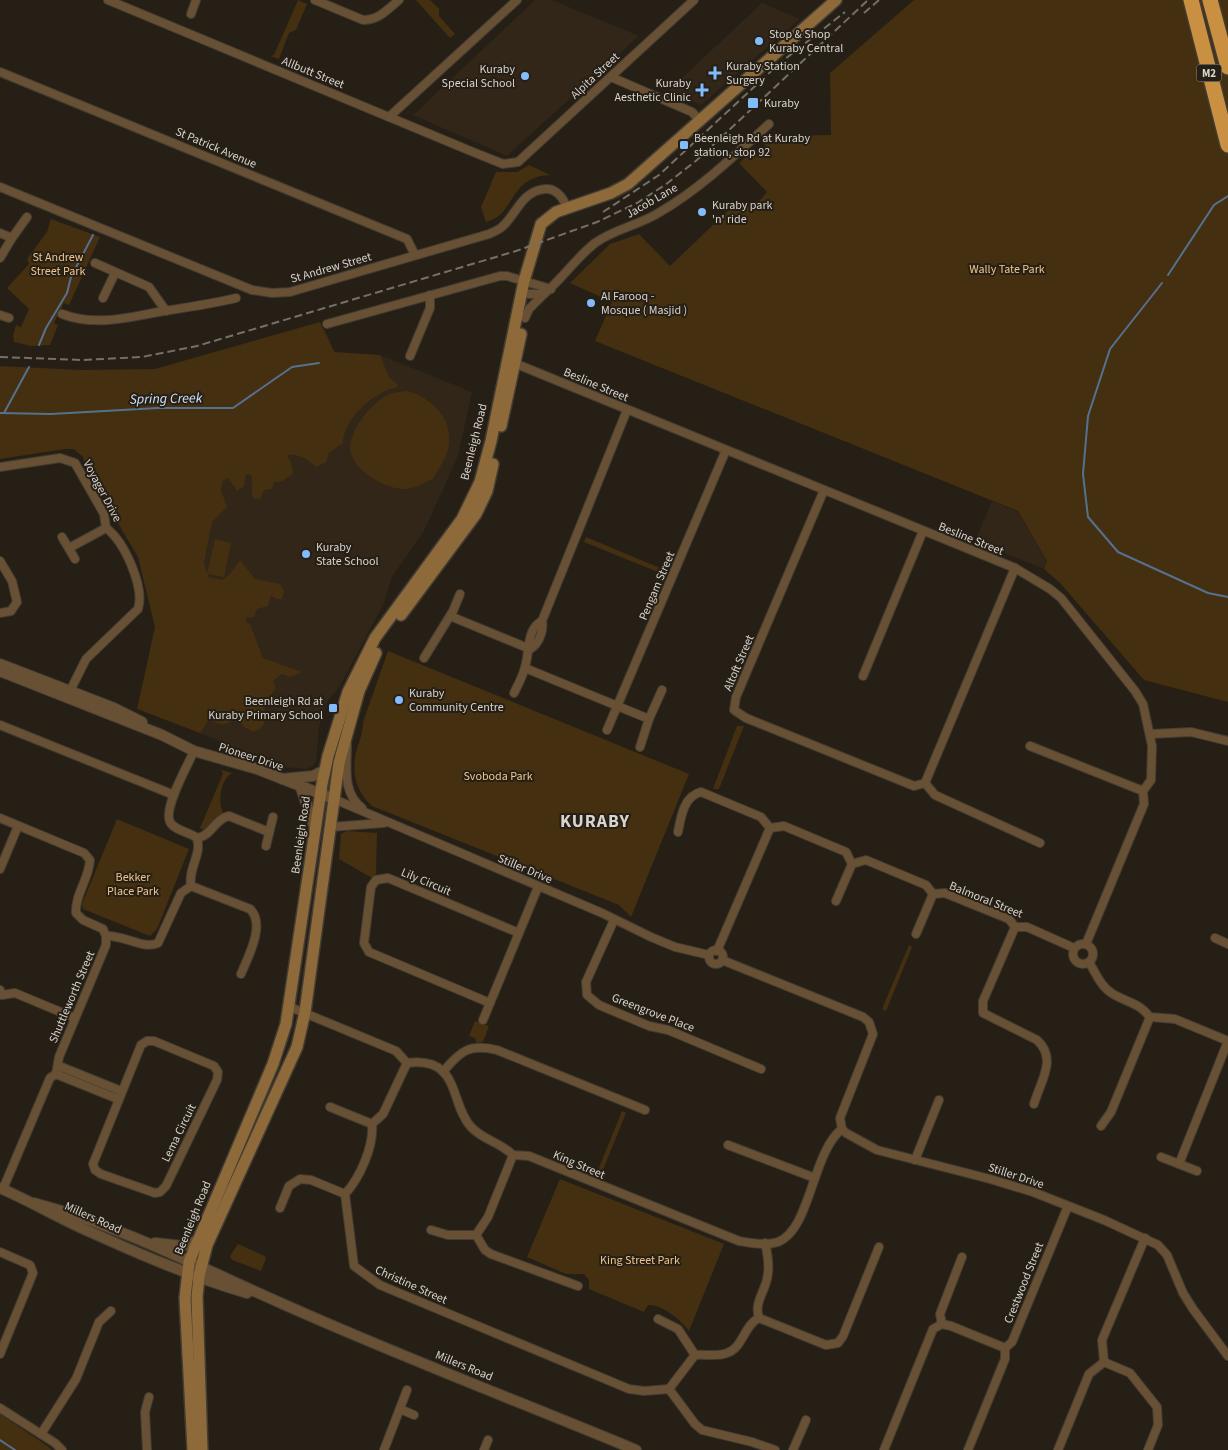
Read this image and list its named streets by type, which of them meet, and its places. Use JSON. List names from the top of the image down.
{
  "streets": {
    "highway": ["M2"],
    "main road": ["Beenleigh Road"],
    "street": [
      "Allbutt Street",
      "Alpita Street",
      "St Patrick Avenue",
      "Jacob Lane",
      "St Andrew Street",
      "Besline Street",
      "Voyager Drive",
      "Pengam Street",
      "Altoft Street",
      "Pioneer Drive",
      "Stiller Drive",
      "Lily Circuit",
      "Balmoral Street",
      "Shuttleworth Street",
      "Greengrove Place",
      "Lema Circuit",
      "King Street",
      "Millers Road",
      "Crestwood Street",
      "Christine Street"
    ]
  },
  "crossings": [
    ["Allbutt Street", "Alpita Street"],
    ["St Patrick Avenue", "St Andrew Street"],
    ["Jacob Lane", "Beenleigh Road"],
    ["St Andrew Street", "Beenleigh Road"],
    ["Besline Street", "Beenleigh Road"],
    ["Besline Street", "Pengam Street"],
    ["Besline Street", "Altoft Street"],
    ["Besline Street", "Balmoral Street"],
    ["Beenleigh Road", "Pioneer Drive"],
    ["Beenleigh Road", "Stiller Drive"],
    ["Beenleigh Road", "Millers Road"],
    ["Voyager Drive", "Pioneer Drive"],
    ["Pioneer Drive", "Stiller Drive"],
    ["Stiller Drive", "Greengrove Place"],
    ["Stiller Drive", "King Street"],
    ["Stiller Drive", "Crestwood Street"],
    ["Shuttleworth Street", "Millers Road"]
  ],
  "districts": ["KURABY"],
  "water": ["Spring Creek"],
  "parks": [
    "St Andrew Street Park",
    "Wally Tate Park",
    "Svoboda Park",
    "Bekker Place Park",
    "King Street Park"
  ],
  "places": {
    "other": [
      "Stop & Shop Kuraby Central",
      "Kuraby Special School",
      "Kuraby park 'n' ride",
      "Al Farooq - Mosque ( Masjid )",
      "Kuraby State School",
      "Kuraby Community Centre"
    ],
    "health": ["Kuraby Station Surgery", "Kuraby Aesthetic Clinic"],
    "transit": ["Kuraby", "Beenleigh Rd at Kuraby station, stop 92", "Beenleigh Rd at Kuraby Primary School"]
  }
}
